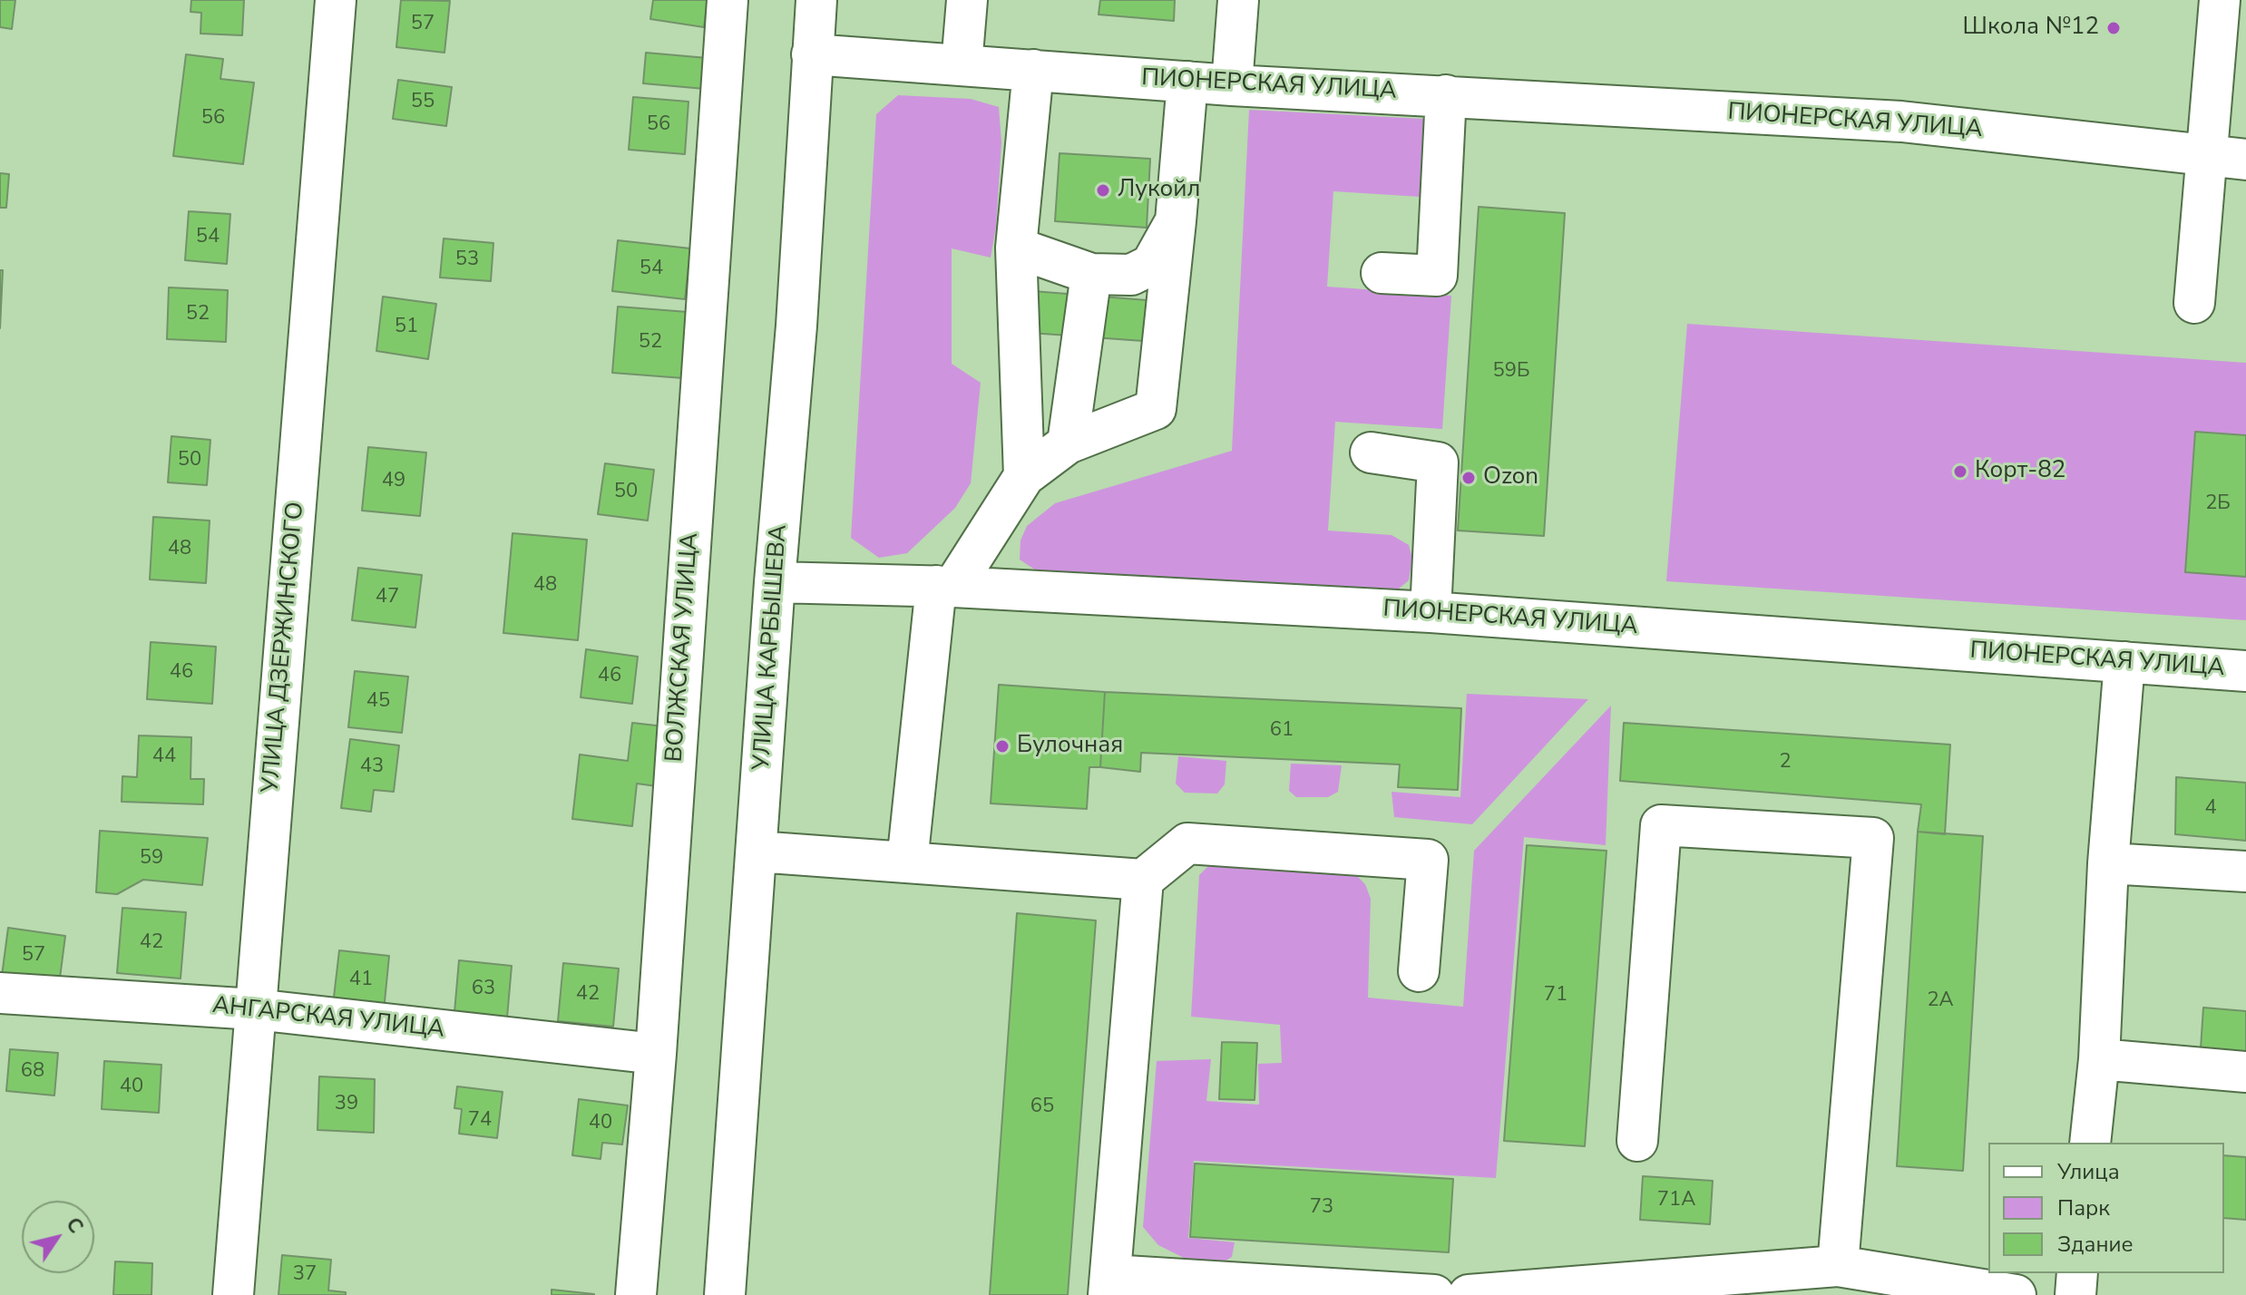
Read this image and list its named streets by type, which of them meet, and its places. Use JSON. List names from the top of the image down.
{
  "streets": {
    "street": [
      "ПИОНЕРСКАЯ УЛИЦА",
      "УЛИЦА ДЗЕРЖИНСКОГО",
      "ВОЛЖСКАЯ УЛИЦА",
      "УЛИЦА КАРБЫШЕВА",
      "АНГАРСКАЯ УЛИЦА"
    ]
  },
  "crossings": [
    ["ПИОНЕРСКАЯ УЛИЦА", "УЛИЦА КАРБЫШЕВА"],
    ["УЛИЦА ДЗЕРЖИНСКОГО", "АНГАРСКАЯ УЛИЦА"],
    ["ВОЛЖСКАЯ УЛИЦА", "АНГАРСКАЯ УЛИЦА"]
  ],
  "places": [
    "Школа №12",
    "Лукойл",
    "Корт-82",
    "Ozon",
    "Булочная"
  ],
  "house_numbers": [
    "57",
    "55",
    "56",
    "56",
    "54",
    "53",
    "54",
    "52",
    "51",
    "52",
    "59Б",
    "50",
    "49",
    "50",
    "2Б",
    "48",
    "48",
    "47",
    "46",
    "46",
    "45",
    "61",
    "44",
    "2",
    "43",
    "4",
    "59",
    "42",
    "57",
    "41",
    "63",
    "42",
    "71",
    "2А",
    "68",
    "40",
    "39",
    "65",
    "74",
    "40",
    "71А",
    "73",
    "37"
  ],
  "legend": ["Улица", "Парк", "Здание"],
  "north": "top right"
}
